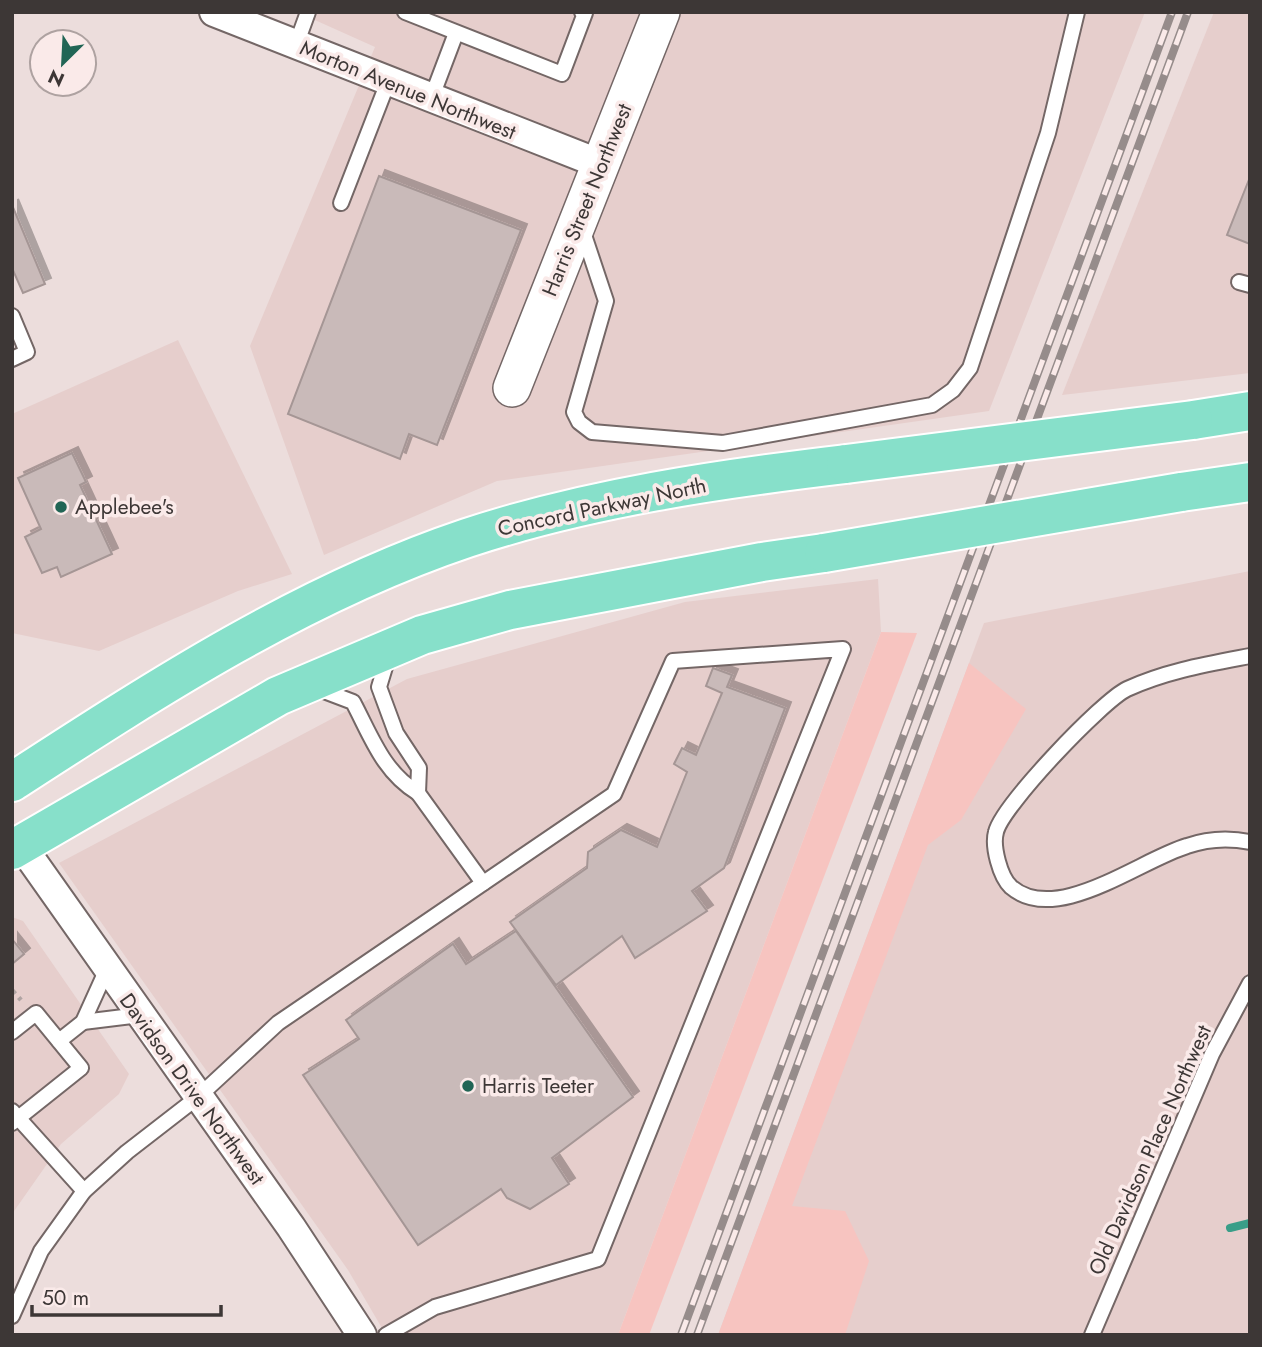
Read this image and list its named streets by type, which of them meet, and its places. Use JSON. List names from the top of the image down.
{
  "streets": {
    "highway": ["Concord Parkway North"],
    "street": ["Morton Avenue Northwest", "Harris Street Northwest", "Davidson Drive Northwest"],
    "lane": ["Old Davidson Place Northwest"]
  },
  "crossings": [
    ["Morton Avenue Northwest", "Harris Street Northwest"]
  ],
  "places": ["Applebee's", "Harris Teeter"],
  "scale_bar": "50 m",
  "north": "bottom left"
}
